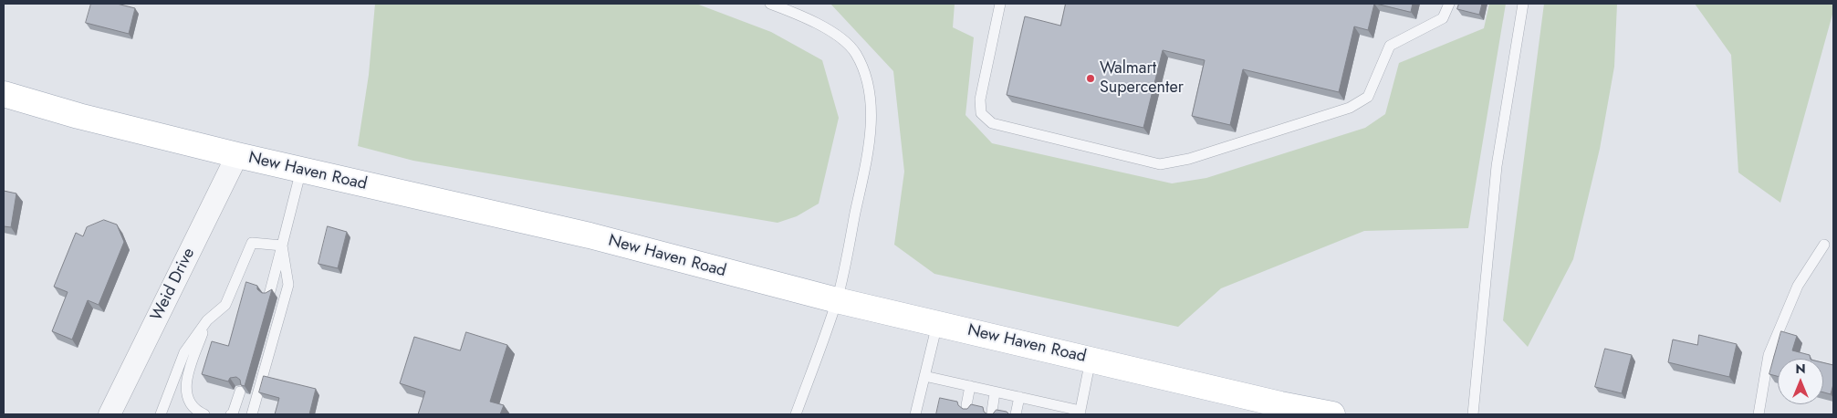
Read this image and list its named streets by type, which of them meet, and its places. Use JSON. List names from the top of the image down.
{
  "streets": {
    "main road": ["New Haven Road"],
    "street": ["Weid Drive"]
  },
  "crossings": [
    ["New Haven Road", "Weid Drive"]
  ],
  "places": ["Walmart Supercenter"],
  "north": "top"
}
